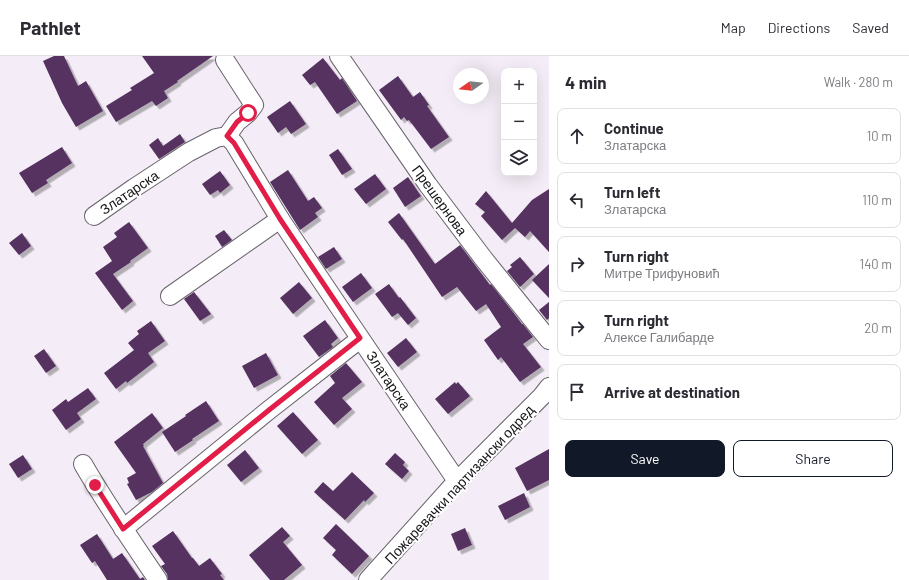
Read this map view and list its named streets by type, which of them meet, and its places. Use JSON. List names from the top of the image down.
{
  "streets": {
    "street": ["Златарска", "Прешернова", "Пожаревачки партизански одред"]
  },
  "crossings": [
    ["Златарска", "Пожаревачки партизански одред"]
  ],
  "north": "left",
  "page": {
    "header": "Pathlet",
    "nav": ["Map", "Directions", "Saved"],
    "heading": ["4 min", "Walk · 280 m"],
    "map_buttons": ["+", "−"],
    "list": [
      ["Continue", "Златарска", "10 m"],
      ["Turn left", "Златарска", "110 m"],
      ["Turn right", "Митре Трифуновић", "140 m"],
      ["Turn right", "Алексе Галибарде", "20 m"],
      "Arrive at destination"
    ],
    "buttons": ["Save", "Share"]
  }
}
